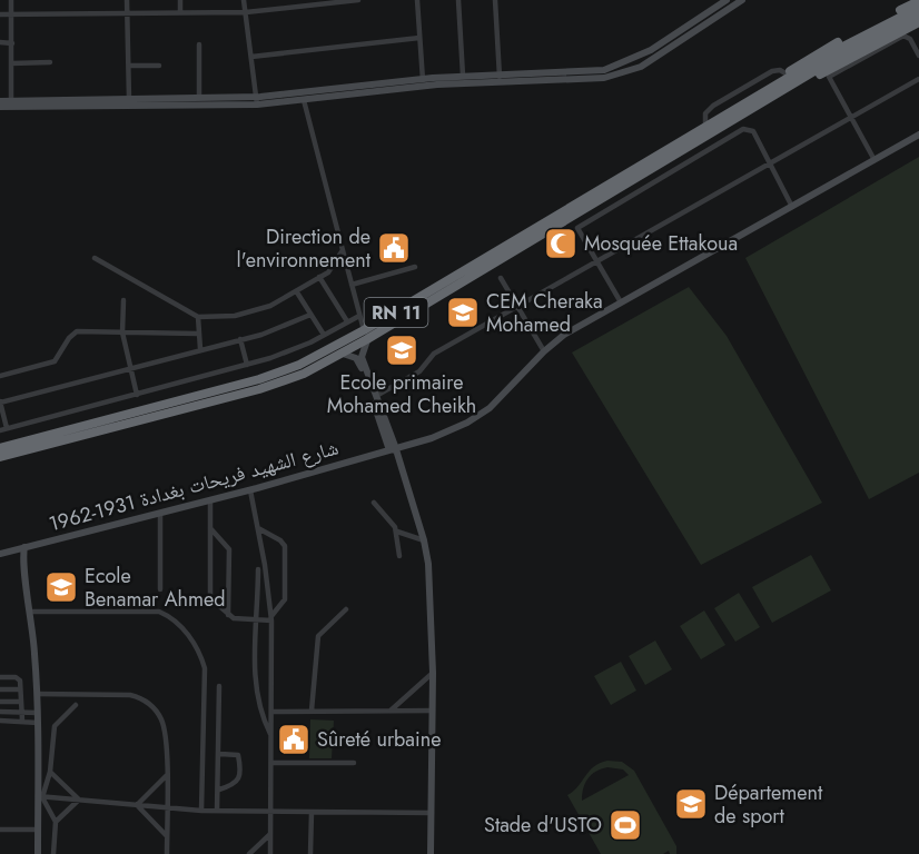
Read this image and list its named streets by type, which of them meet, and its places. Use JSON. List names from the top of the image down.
{
  "streets": {
    "highway": ["RN 11"],
    "street": ["شارع الشهيد فريحات بغدادة 1931-1962"]
  },
  "places": {
    "mosque": ["Mosquée Ettakoua"],
    "public building": ["Direction de l'environnement", "Sûreté urbaine"],
    "school or university": [
      "CEM Cheraka Mohamed",
      "Ecole primaire Mohamed Cheikh",
      "Ecole Benamar Ahmed",
      "Département de sport"
    ],
    "sports": ["Stade d'USTO"]
  }
}
